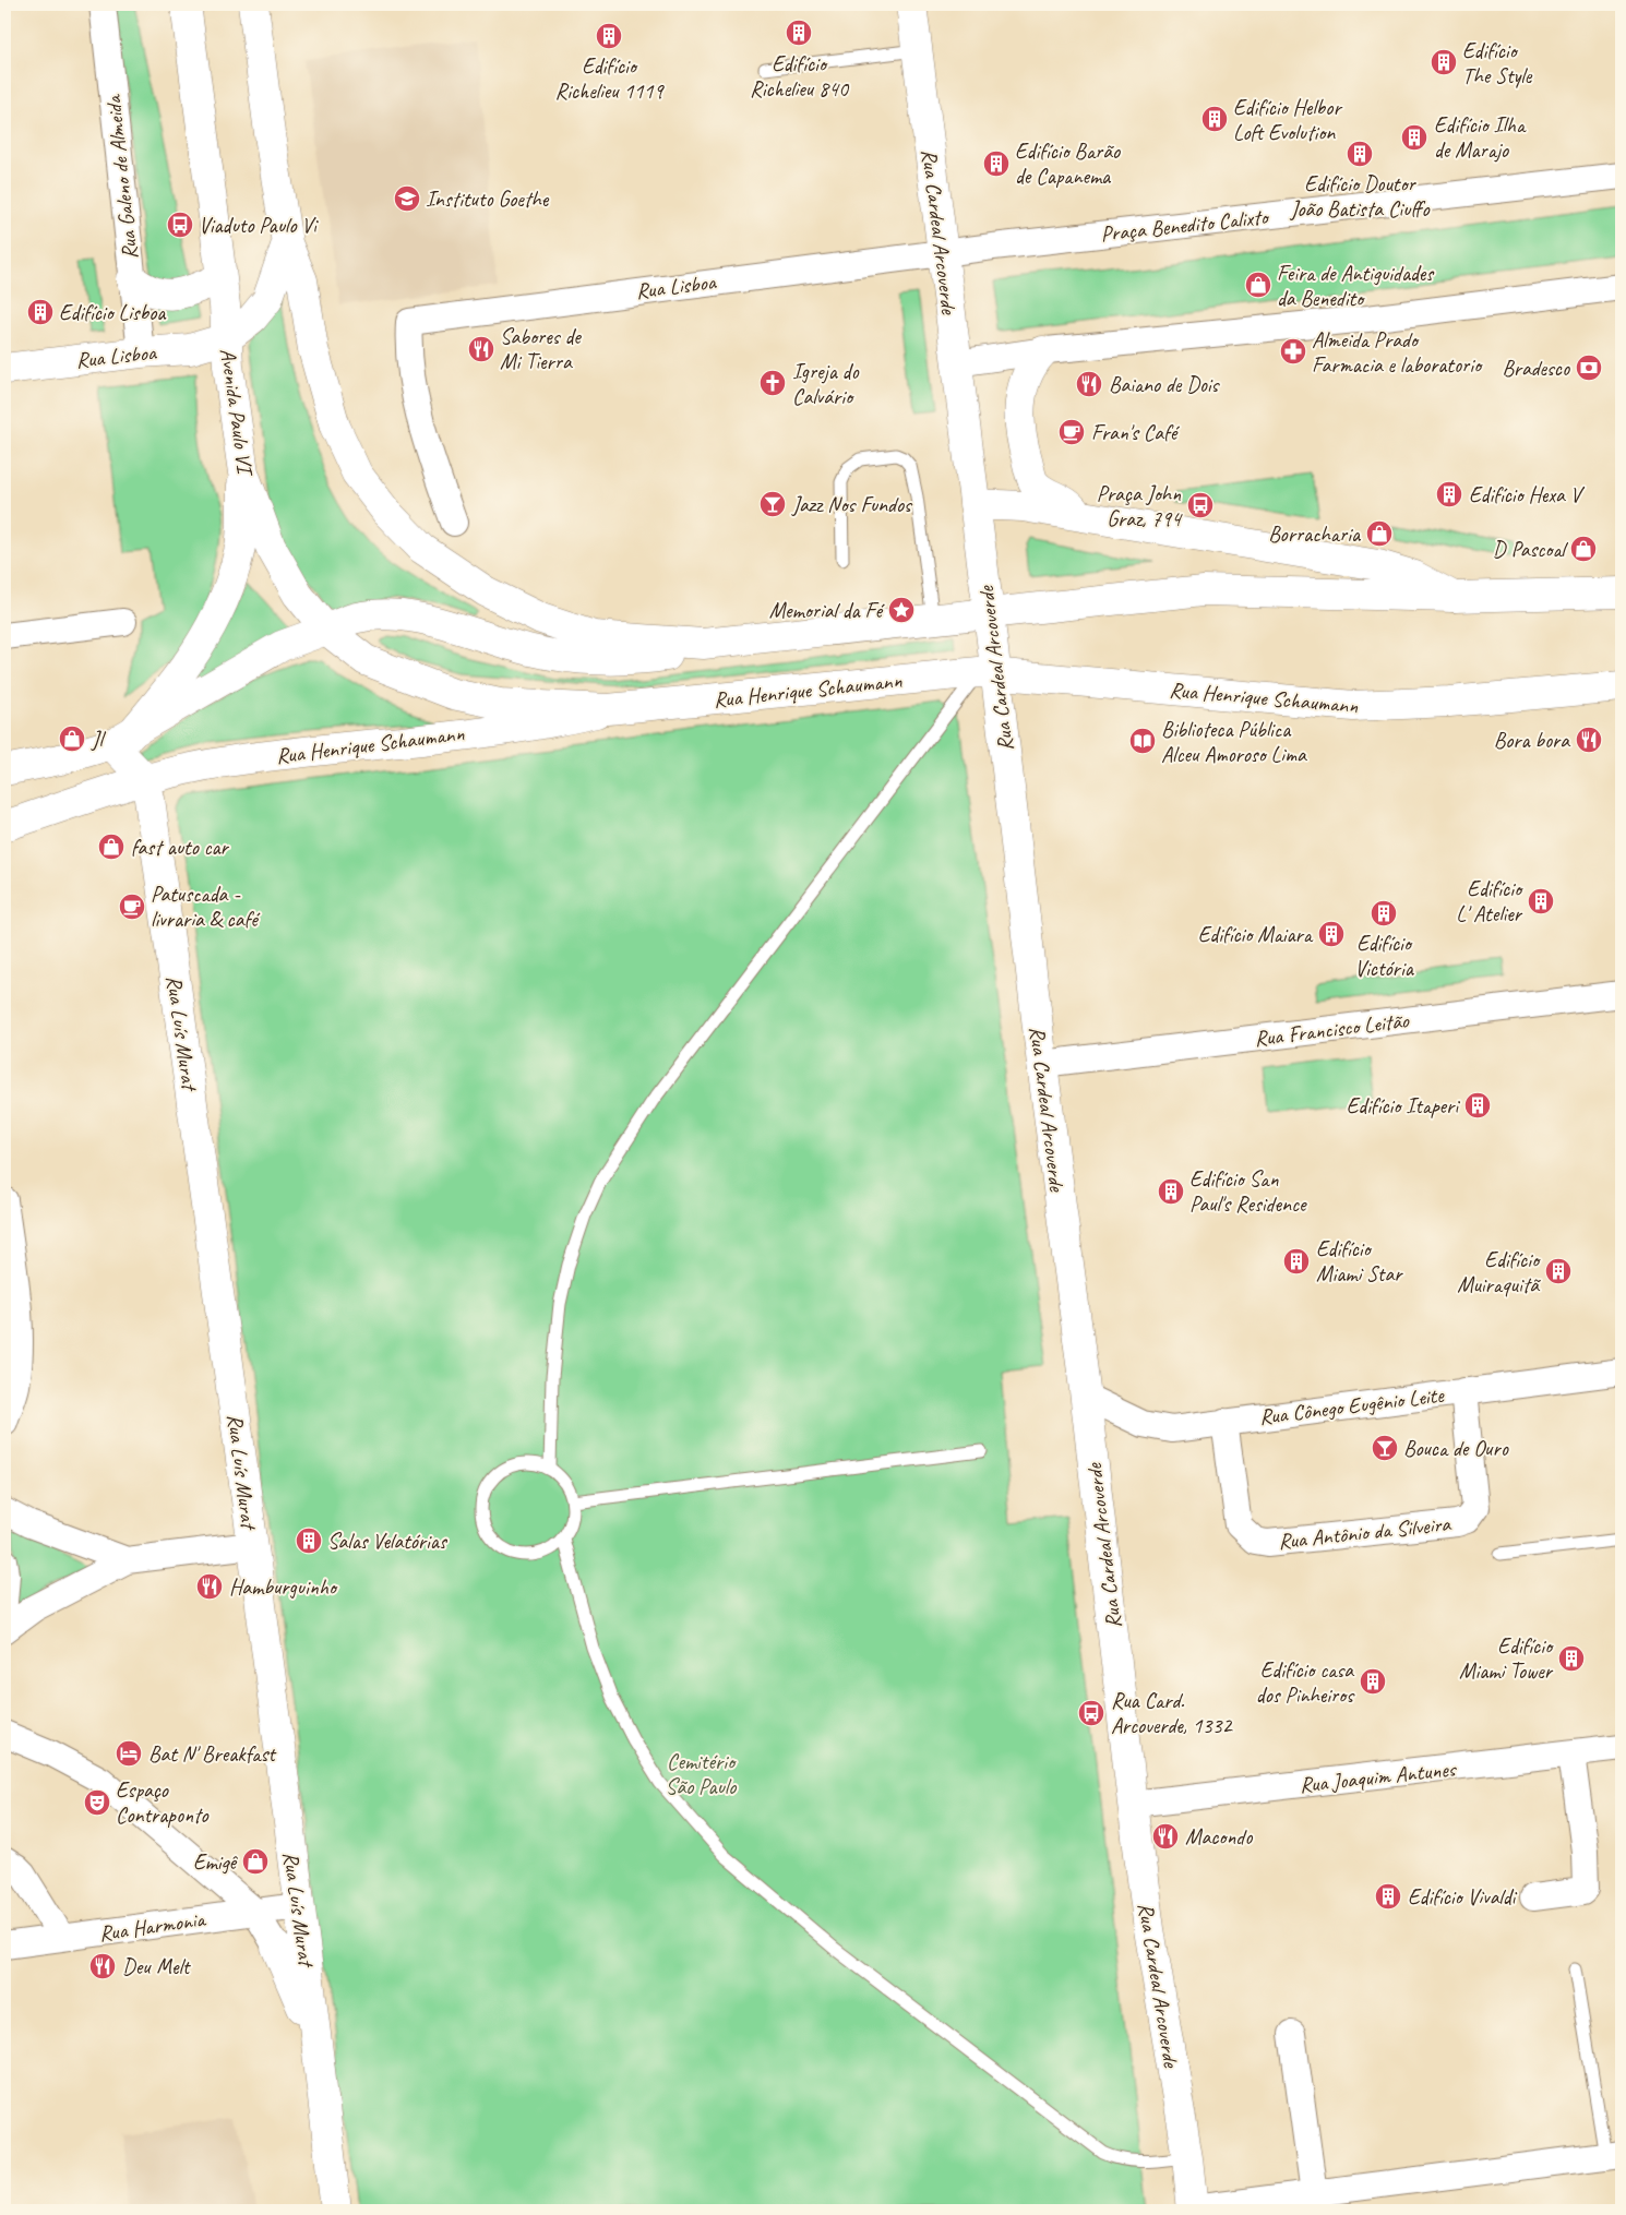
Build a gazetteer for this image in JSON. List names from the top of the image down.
{
  "streets": {
    "main road": [
      "Rua Cardeal Arcoverde",
      "Rua Lisboa",
      "Avenida Paulo VI",
      "Rua Henrique Schaumann",
      "Rua Luís Murat"
    ],
    "street": [
      "Rua Galeno de Almeida",
      "Praça Benedito Calixto",
      "Rua Francisco Leitão",
      "Rua Cônego Eugênio Leite",
      "Rua Antônio da Silveira",
      "Rua Joaquim Antunes",
      "Rua Harmonia"
    ]
  },
  "crossings": [
    ["Rua Galeno de Almeida", "Rua Lisboa"],
    ["Praça Benedito Calixto", "Rua Cardeal Arcoverde"],
    ["Praça Benedito Calixto", "Rua Lisboa"],
    ["Rua Cardeal Arcoverde", "Rua Lisboa"],
    ["Rua Cardeal Arcoverde", "Rua Henrique Schaumann"],
    ["Rua Cardeal Arcoverde", "Rua Francisco Leitão"],
    ["Rua Cardeal Arcoverde", "Rua Cônego Eugênio Leite"],
    ["Rua Cardeal Arcoverde", "Rua Joaquim Antunes"],
    ["Rua Lisboa", "Avenida Paulo VI"],
    ["Avenida Paulo VI", "Rua Henrique Schaumann"],
    ["Rua Henrique Schaumann", "Rua Luís Murat"],
    ["Rua Luís Murat", "Rua Harmonia"],
    ["Rua Cônego Eugênio Leite", "Rua Antônio da Silveira"]
  ],
  "parks": ["Cemitério São Paulo"],
  "places": {
    "building": [
      "Edifício Richelieu 840",
      "Edifício Richelieu 1119",
      "Edifício The Style",
      "Edifício Helbor Loft Evolution",
      "Edifício Ilha de Marajo",
      "Edifício Doutor João Batista Ciuffo",
      "Edifício Barão de Capanema",
      "Edifício Lisboa",
      "Edifício Hexa V",
      "Edifício L' Atelier",
      "Edifício Victória",
      "Edifício Maiara",
      "Edifício Itaperi",
      "Edifício San Paul's Residence",
      "Edifício Miami Star",
      "Edifício Muiraquitã",
      "Salas Velatórias",
      "Edifício Miami Tower",
      "Edifício casa dos Pinheiros",
      "Edifício Vivaldi"
    ],
    "school or university": ["Instituto Goethe"],
    "bus stop": ["Viaduto Paulo Vi", "Praça John Graz, 794", "Rua Card. Arcoverde, 1332"],
    "shop": [
      "Feira de Antiguidades da Benedito",
      "Borracharia",
      "D Pascoal",
      "Jl",
      "fast auto car",
      "Emigê"
    ],
    "restaurant": [
      "Sabores de Mi Tierra",
      "Baiano de Dois",
      "Bora bora",
      "Hamburguinho",
      "Macondo",
      "Deu Melt"
    ],
    "pharmacy": ["Almeida Prado Farmacia e laboratorio"],
    "bank": ["Bradesco"],
    "church": ["Igreja do Calvário"],
    "cafe": ["Fran's Café", "Patuscada - livraria & café"],
    "bar": ["Jazz Nos Fundos", "Bouca de Ouro"],
    "place": ["Memorial da Fé"],
    "library": ["Biblioteca Pública Alceu Amoroso Lima"],
    "hotel": ["Bat N' Breakfast"],
    "theatre": ["Espaço Contraponto"]
  }
}
